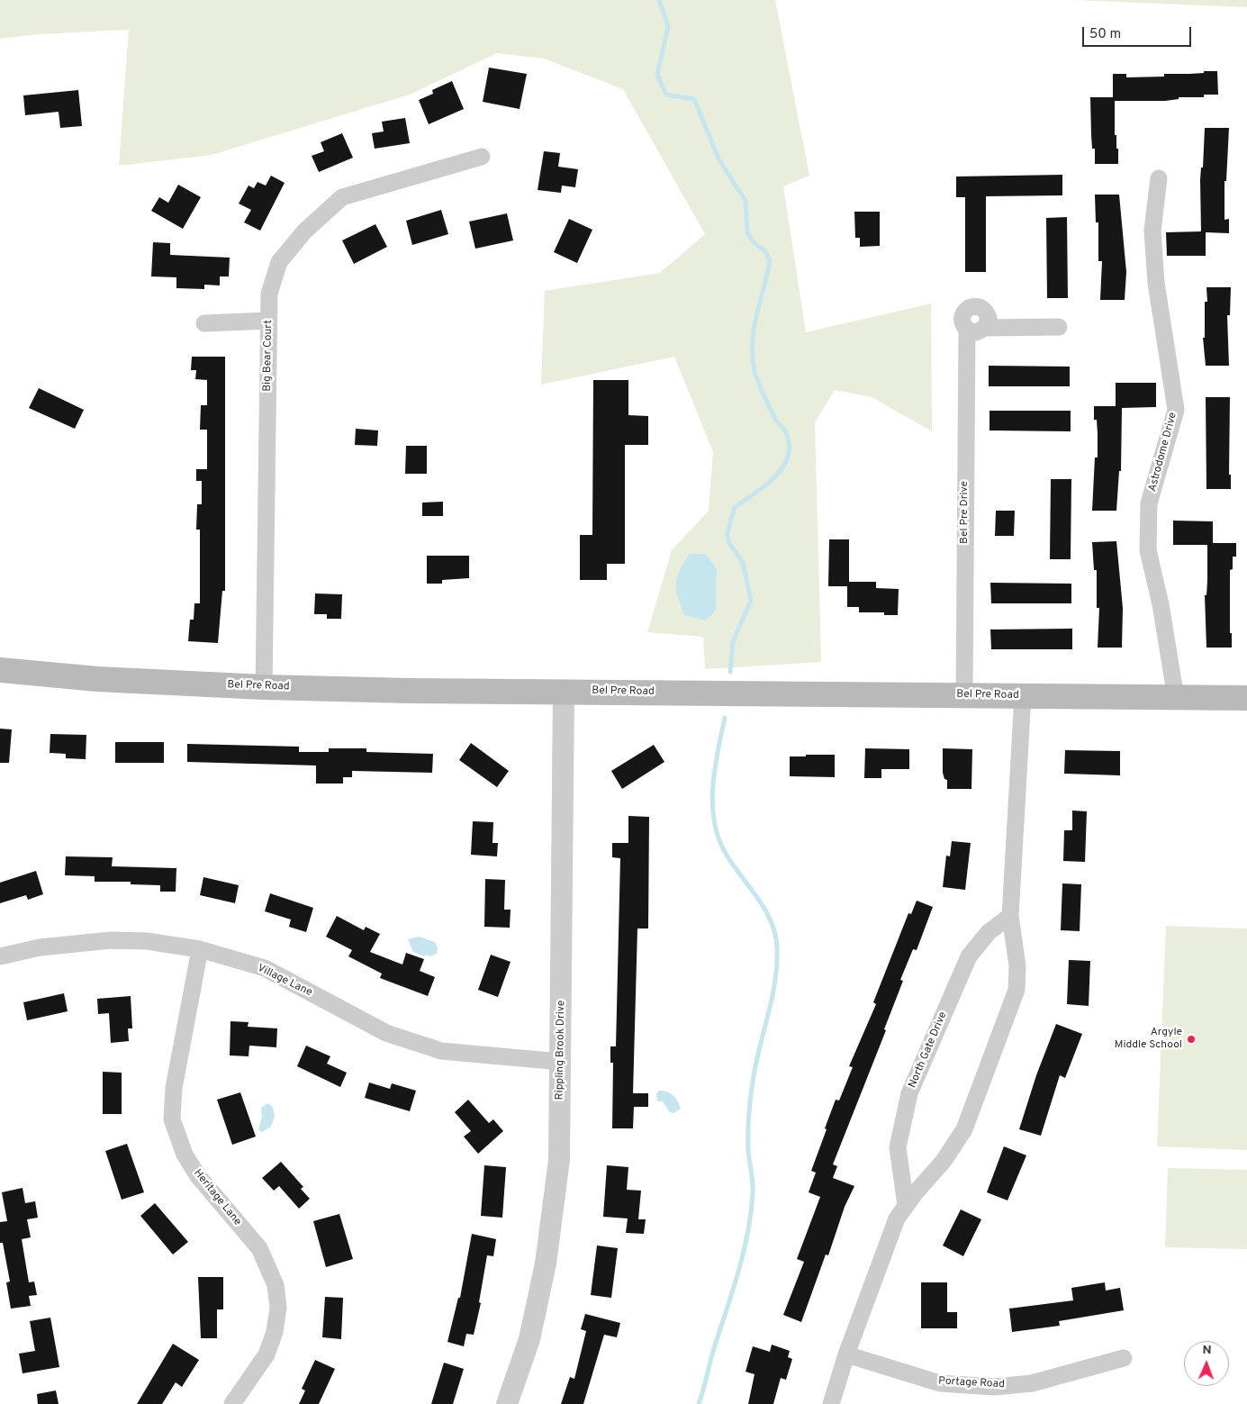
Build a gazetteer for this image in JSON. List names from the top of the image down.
{
  "streets": {
    "main road": ["Bel Pre Road"],
    "street": [
      "Big Bear Court",
      "Astrodome Drive",
      "Bel Pre Drive",
      "Village Lane",
      "Rippling Brook Drive",
      "North Gate Drive",
      "Heritage Lane",
      "Portage Road"
    ]
  },
  "crossings": [
    ["Big Bear Court", "Bel Pre Road"],
    ["Astrodome Drive", "Bel Pre Road"],
    ["Bel Pre Drive", "Bel Pre Road"],
    ["Bel Pre Road", "Rippling Brook Drive"],
    ["Village Lane", "Rippling Brook Drive"],
    ["Village Lane", "Heritage Lane"]
  ],
  "places": ["Argyle Middle School"],
  "scale_bar": "50 m",
  "north": "top"
}
